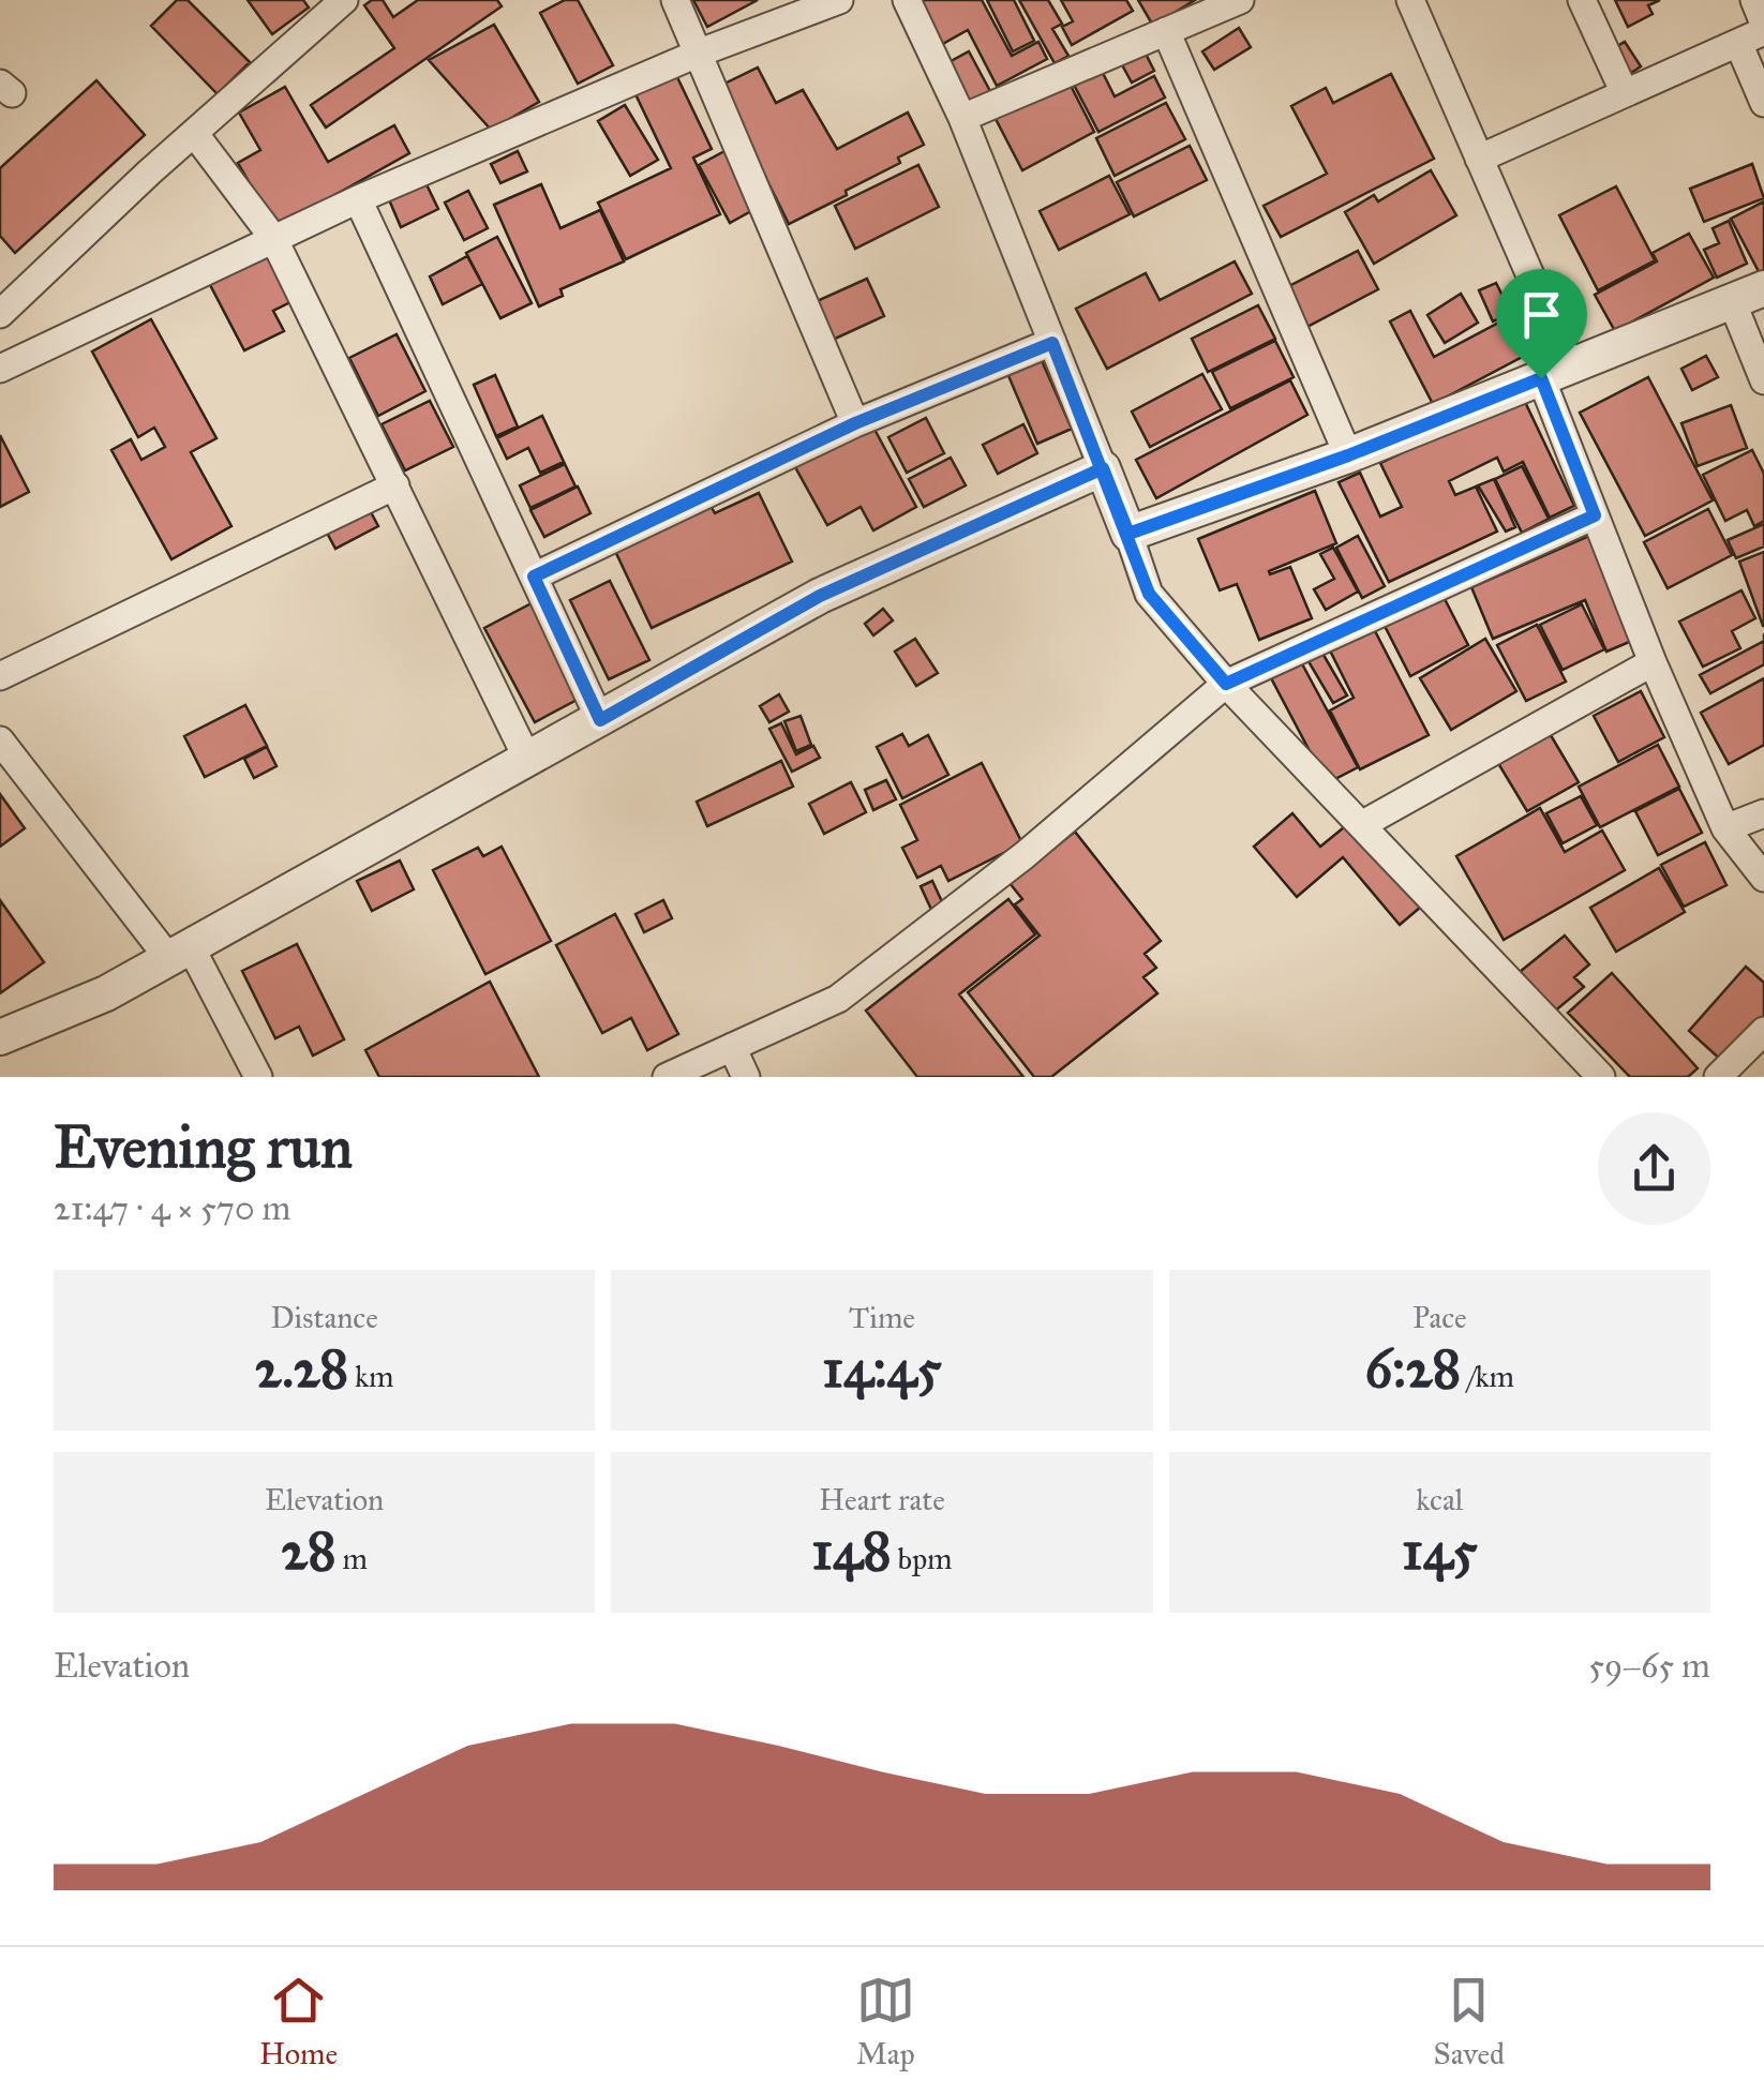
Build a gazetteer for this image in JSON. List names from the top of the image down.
{
  "page": {
    "heading": ["Evening run", "21:47 · 4 × 570 m"],
    "stats": [
      ["Distance", "2.28 km"],
      ["Time", "14:45"],
      ["Pace", "6:28 /km"],
      ["Elevation", "28 m"],
      ["Heart rate", "148 bpm"],
      ["kcal", "145"]
    ],
    "chart": ["Elevation", "59–65 m"],
    "tabs": ["Home", "Map", "Saved"]
  }
}
